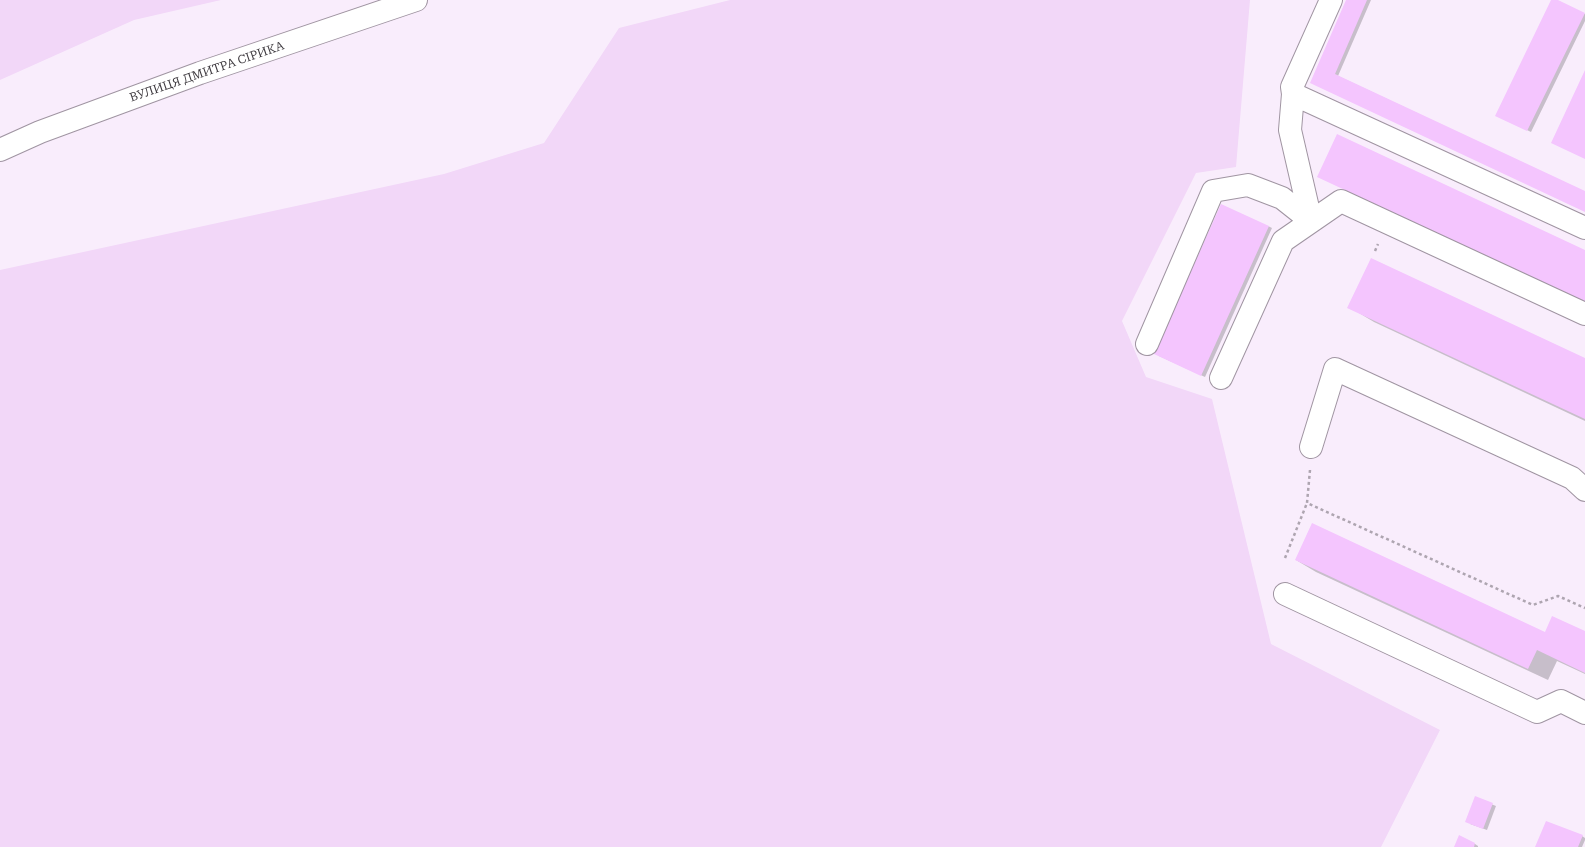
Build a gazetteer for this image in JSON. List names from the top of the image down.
{
  "streets": {
    "street": ["ВУЛИЦЯ ДМИТРА СІРИКА"]
  }
}
